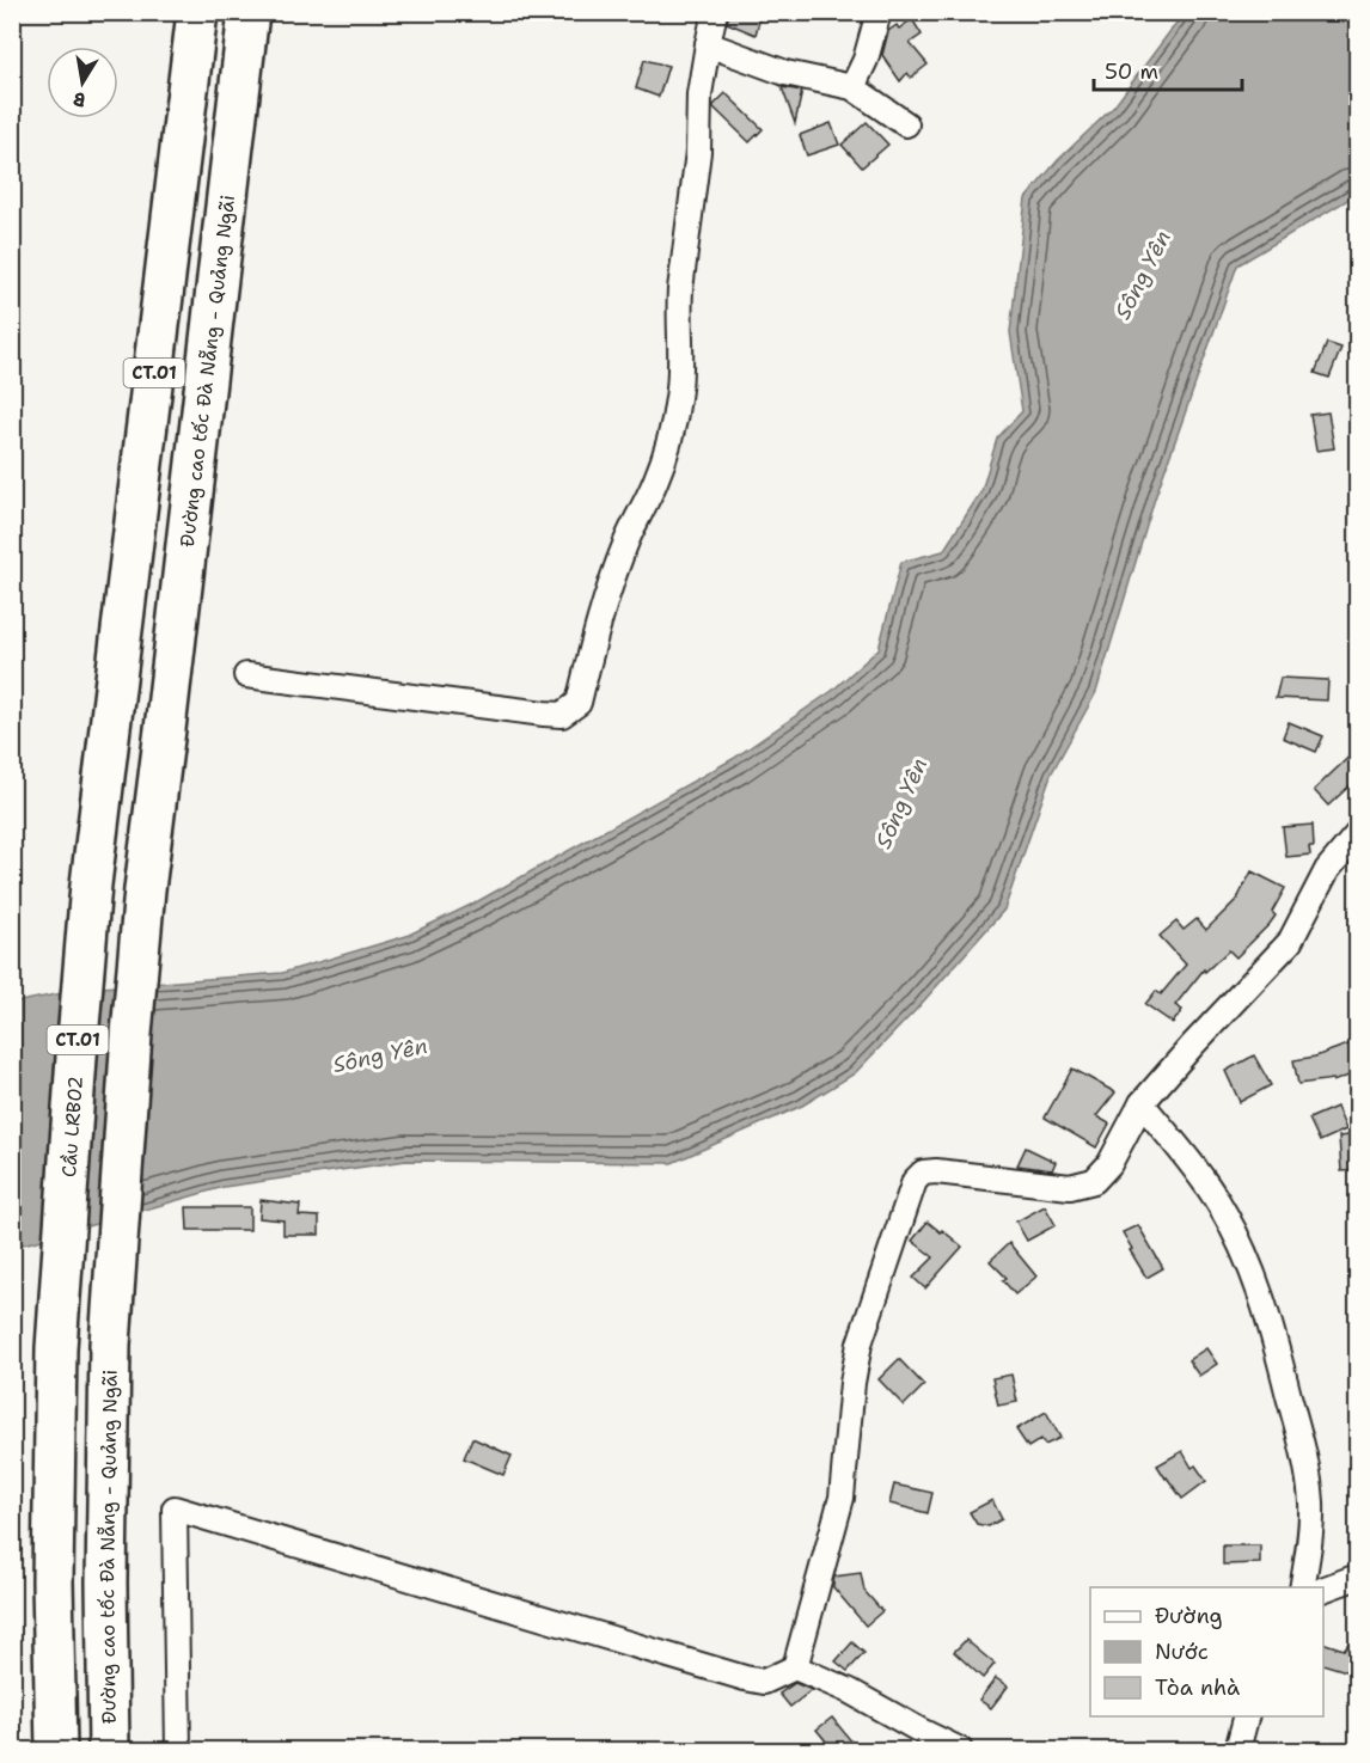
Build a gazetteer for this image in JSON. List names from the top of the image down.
{
  "streets": {
    "highway": ["Đường cao tốc Đà Nẵng - Quảng Ngãi", "CT.01", "Cầu LRB02"]
  },
  "water": ["Sông Yên"],
  "legend": ["Đường", "Nước", "Tòa nhà"],
  "scale_bar": "50 m",
  "north": "bottom"
}
